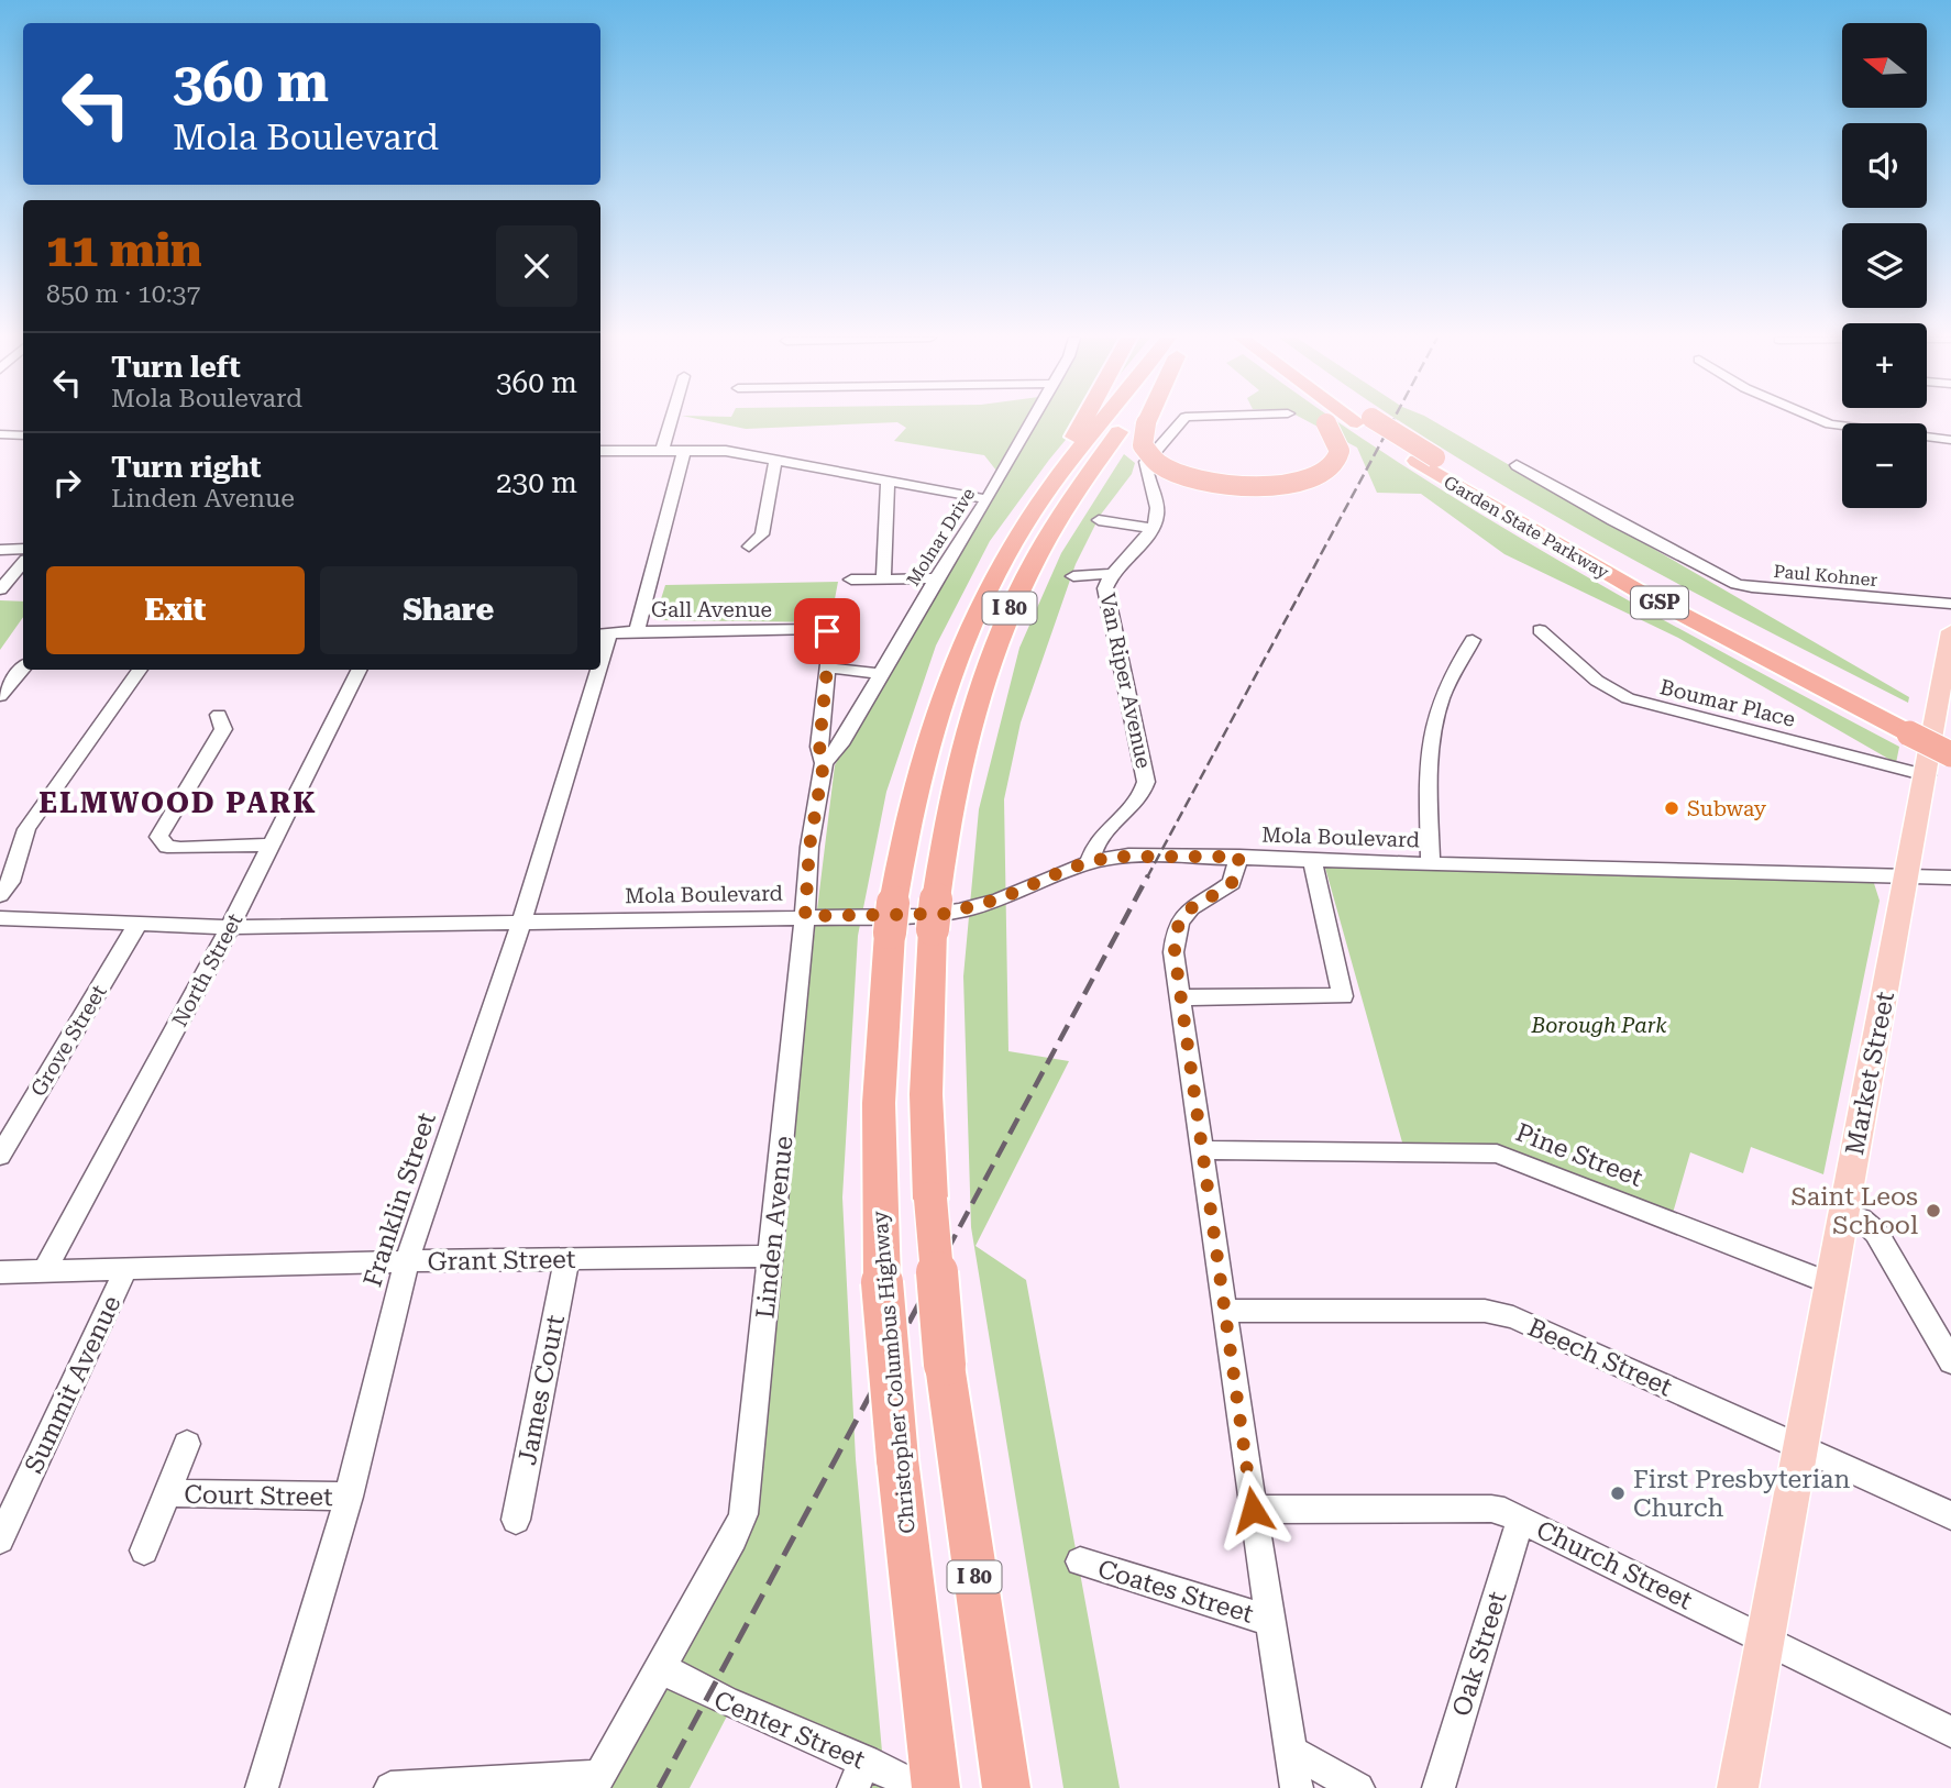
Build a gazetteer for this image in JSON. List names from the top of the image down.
{
  "streets": {
    "highway": [
      "Garden State Parkway",
      "GSP",
      "I 80",
      "Christopher Columbus Highway"
    ],
    "main road": ["Market Street"],
    "street": [
      "Molnar Drive",
      "Paul Kohner",
      "Gall Avenue",
      "Van Riper Avenue",
      "Boumar Place",
      "Mola Boulevard",
      "North Street",
      "Grove Street",
      "Pine Street",
      "Franklin Street",
      "Linden Avenue",
      "Grant Street",
      "Beech Street",
      "Summit Avenue",
      "James Court",
      "Court Street",
      "Church Street",
      "Coates Street",
      "Oak Street",
      "Center Street"
    ]
  },
  "crossings": [
    ["Molnar Drive", "Linden Avenue"],
    ["Gall Avenue", "Linden Avenue"],
    ["Van Riper Avenue", "Mola Boulevard"],
    ["Boumar Place", "Market Street"],
    ["Mola Boulevard", "North Street"],
    ["Mola Boulevard", "Grove Street"],
    ["Mola Boulevard", "Market Street"],
    ["Mola Boulevard", "Franklin Street"],
    ["Mola Boulevard", "Linden Avenue"],
    ["North Street", "Grant Street"],
    ["Market Street", "Pine Street"],
    ["Market Street", "Beech Street"],
    ["Market Street", "Church Street"],
    ["Franklin Street", "Grant Street"],
    ["Franklin Street", "Court Street"],
    ["Linden Avenue", "Grant Street"],
    ["Linden Avenue", "Center Street"],
    ["Grant Street", "Summit Avenue"],
    ["Grant Street", "James Court"],
    ["Christopher Columbus Highway", "Center Street"],
    ["Church Street", "Oak Street"]
  ],
  "districts": ["ELMWOOD PARK"],
  "parks": ["Borough Park"],
  "places": ["Subway", "Saint Leos School", "First Presbyterian Church"],
  "north": "left",
  "page": {
    "map_buttons": ["+", "−"],
    "turn": ["360 m", "Mola Boulevard"],
    "heading": ["11 min", "850 m · 10:37"],
    "list": [
      {
        "name": "Turn left",
        "note": "Mola Boulevard",
        "value": "360 m"
      },
      {
        "name": "Turn right",
        "note": "Linden Avenue",
        "value": "230 m"
      }
    ],
    "buttons": ["Exit", "Share"]
  }
}
